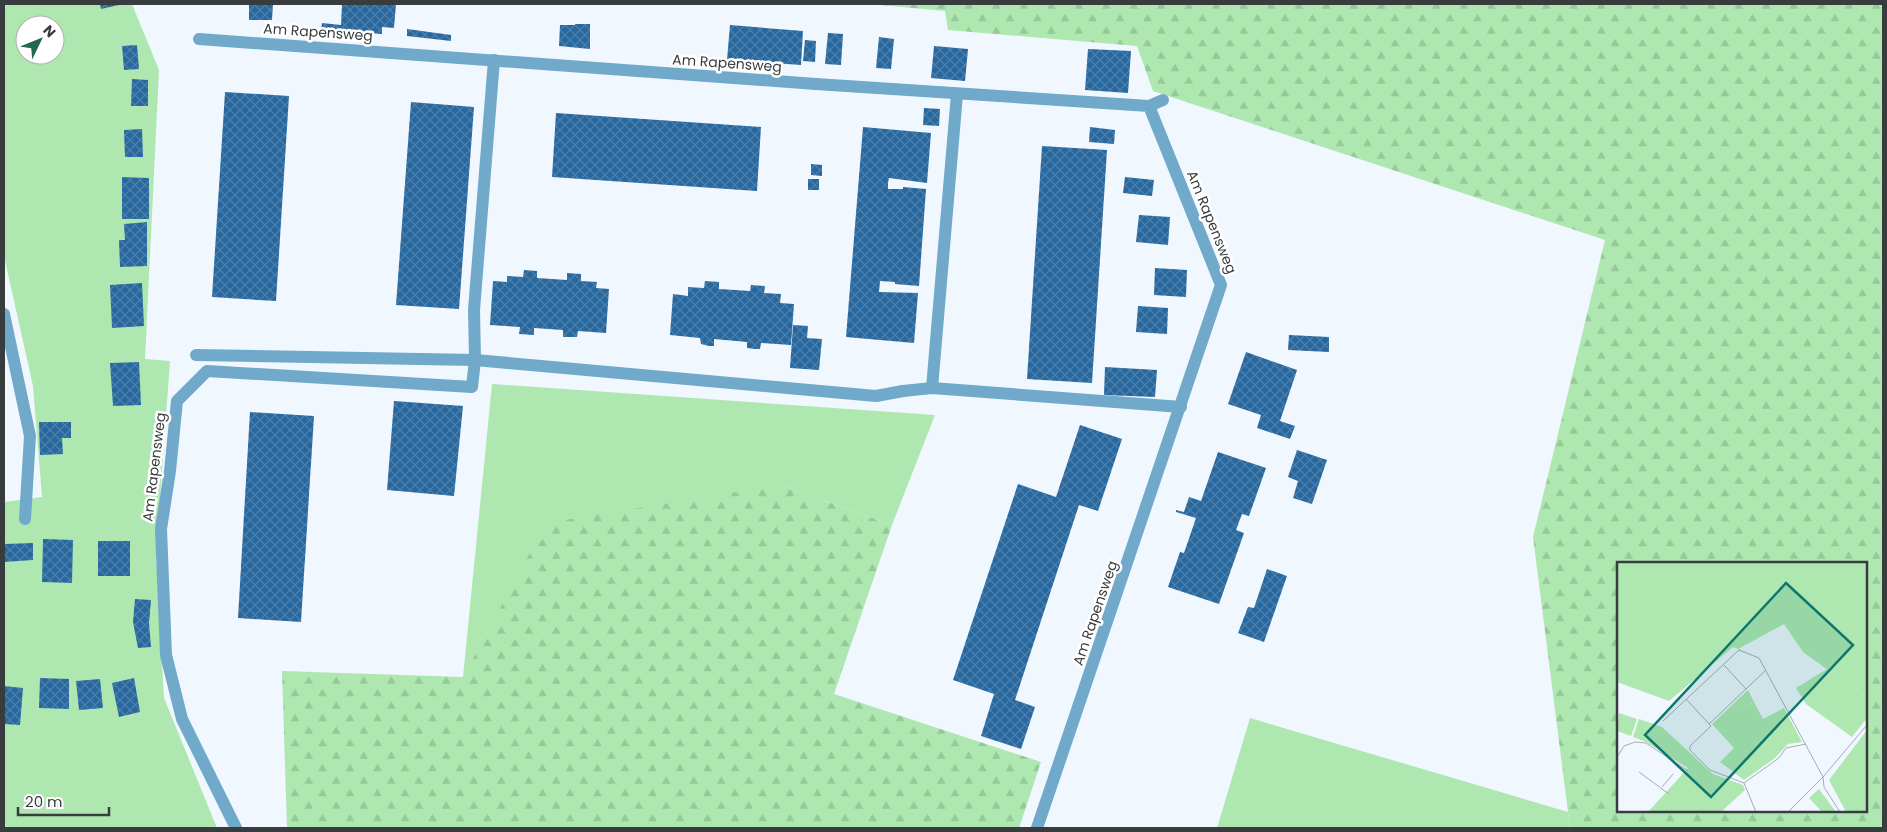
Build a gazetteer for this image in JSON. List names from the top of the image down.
{
  "streets": {
    "street": ["Am Rapensweg"]
  },
  "scale_bar": "20 m",
  "north": "top right"
}
